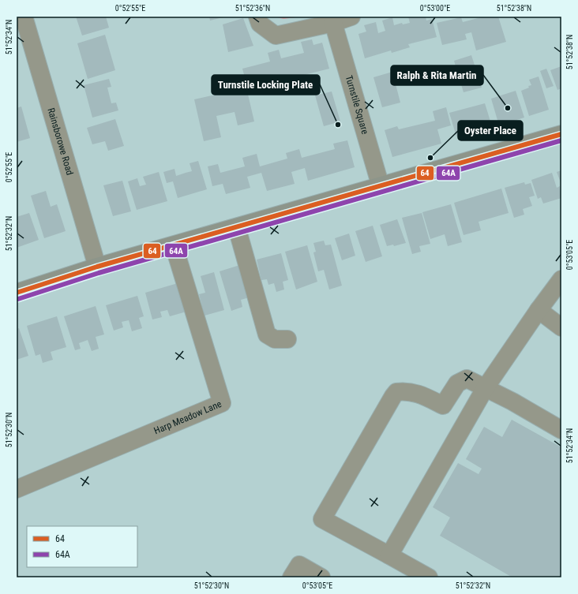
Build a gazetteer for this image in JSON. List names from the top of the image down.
{
  "streets": {
    "street": ["Turnstile Square", "Rainsborowe Road", "Harp Meadow Lane"]
  },
  "places": ["Ralph & Rita Martin", "Turnstile Locking Plate", "Oyster Place"],
  "lines": ["transit line 64", "transit line 64A"],
  "legend": ["64", "64A"],
  "coordinates": [
    "0°52'55\"E",
    "51°52'36\"N",
    "0°53'00\"E",
    "51°52'38\"N",
    "51°52'34\"N",
    "51°52'32\"N",
    "0°53'05\"E",
    "51°52'30\"N"
  ]
}
